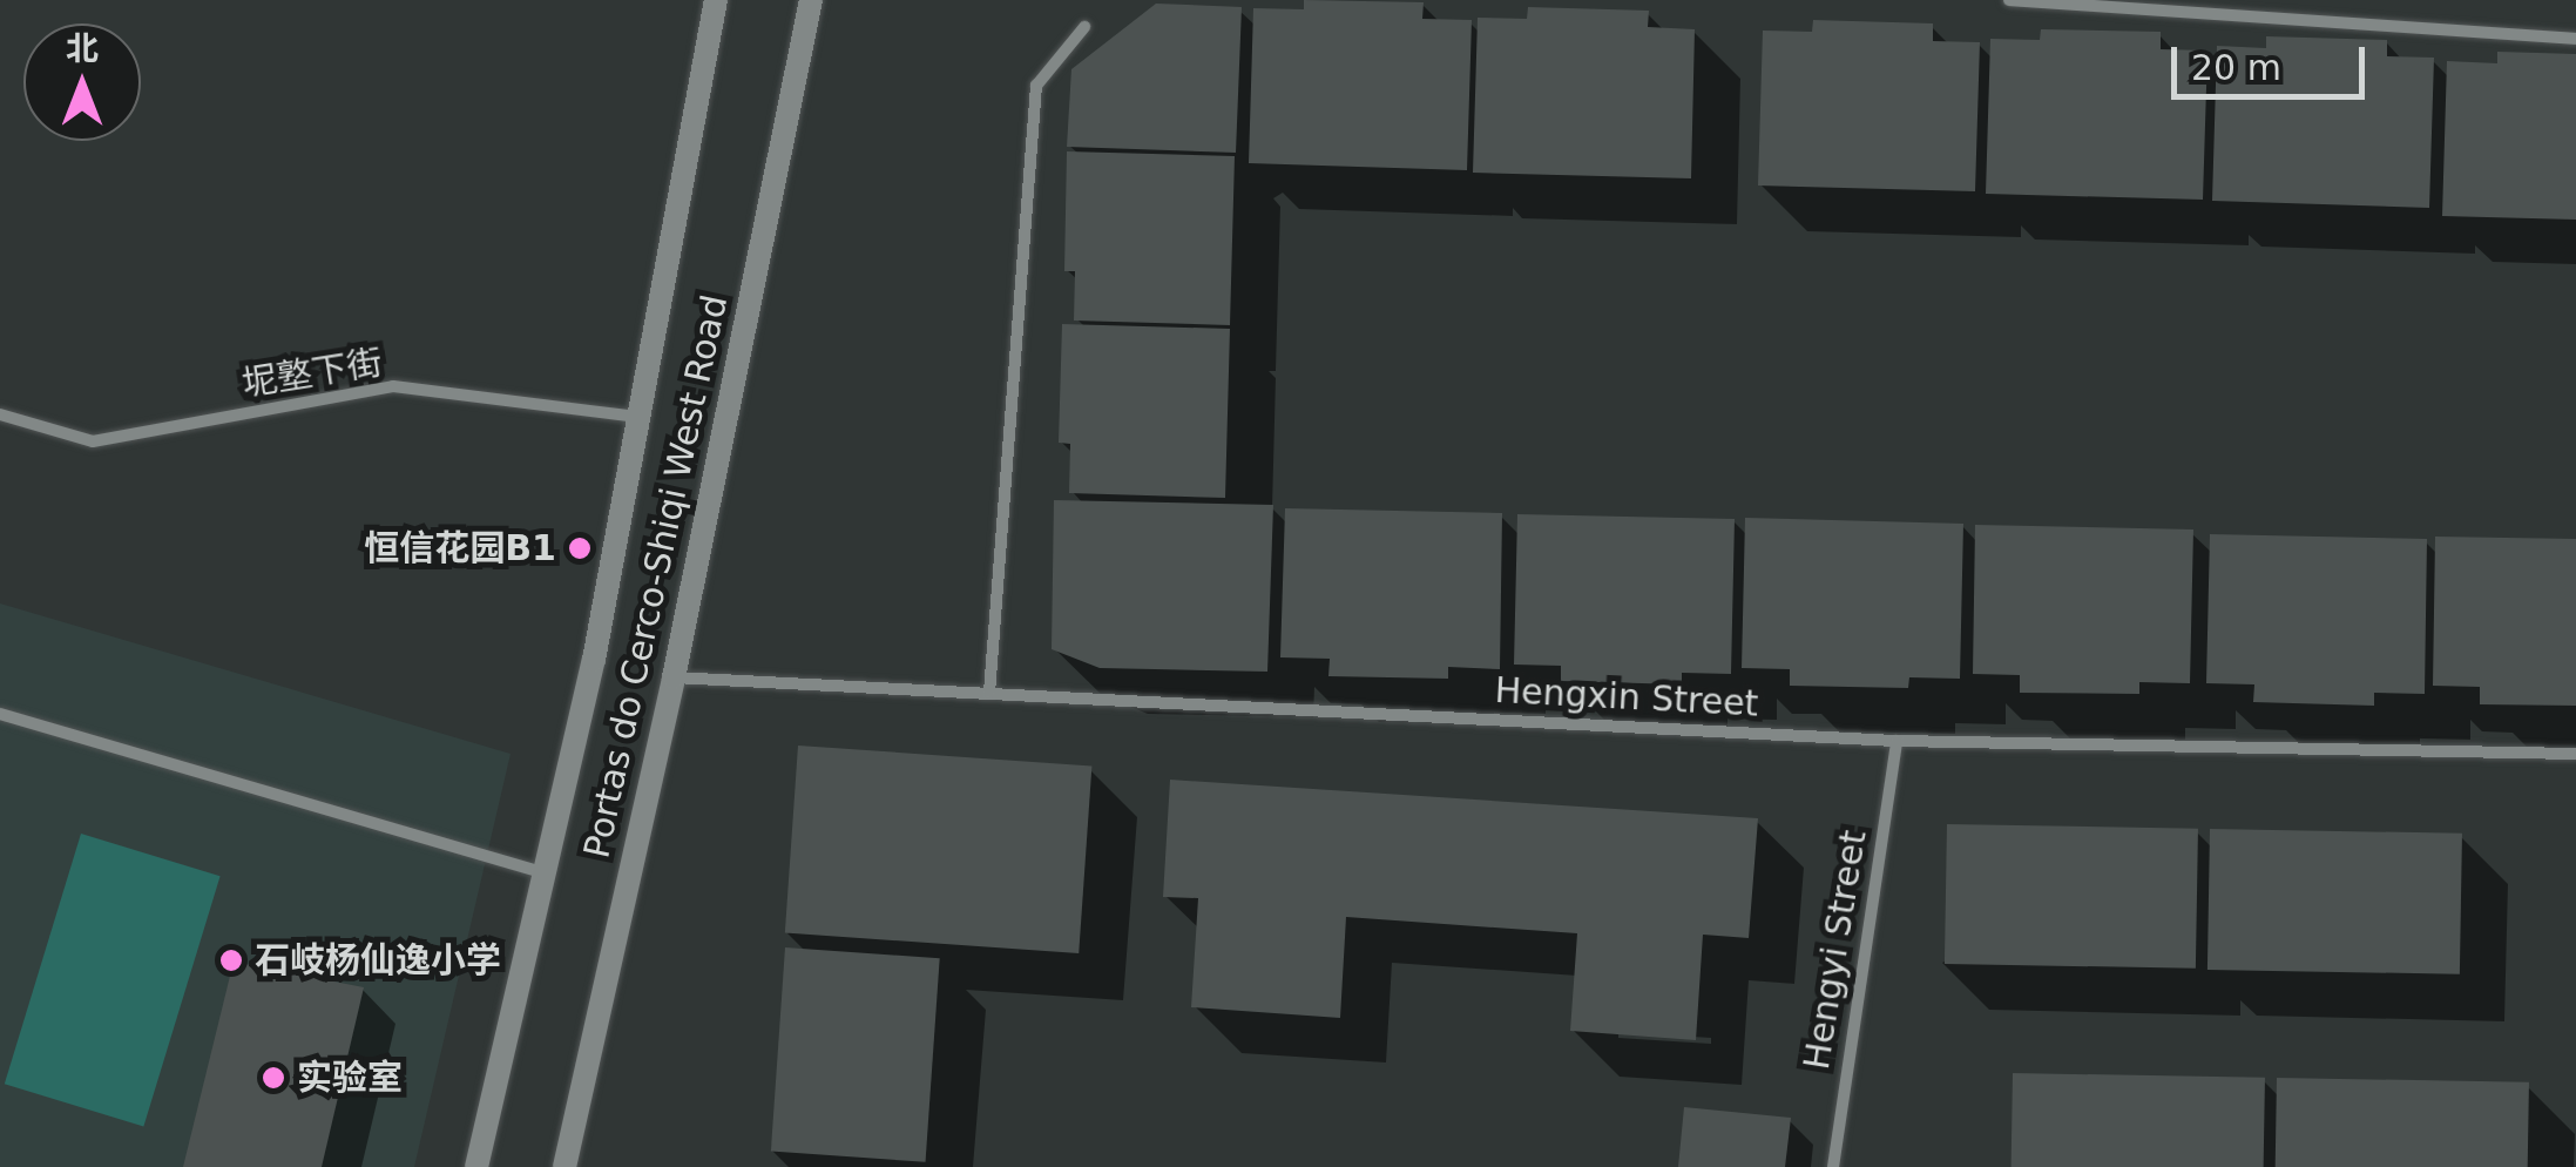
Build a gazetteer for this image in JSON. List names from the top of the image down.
{
  "streets": {
    "main road": ["Portas do Cerco-Shiqi West Road"],
    "street": ["坭墪下街", "Hengxin Street", "Hengyi Street"]
  },
  "crossings": [
    ["坭墪下街", "Portas do Cerco-Shiqi West Road"],
    ["Portas do Cerco-Shiqi West Road", "Hengxin Street"],
    ["Hengxin Street", "Hengyi Street"]
  ],
  "places": ["恒信花园B1", "石岐杨仙逸小学", "实验室"],
  "scale_bar": "20 m",
  "north": "top"
}
